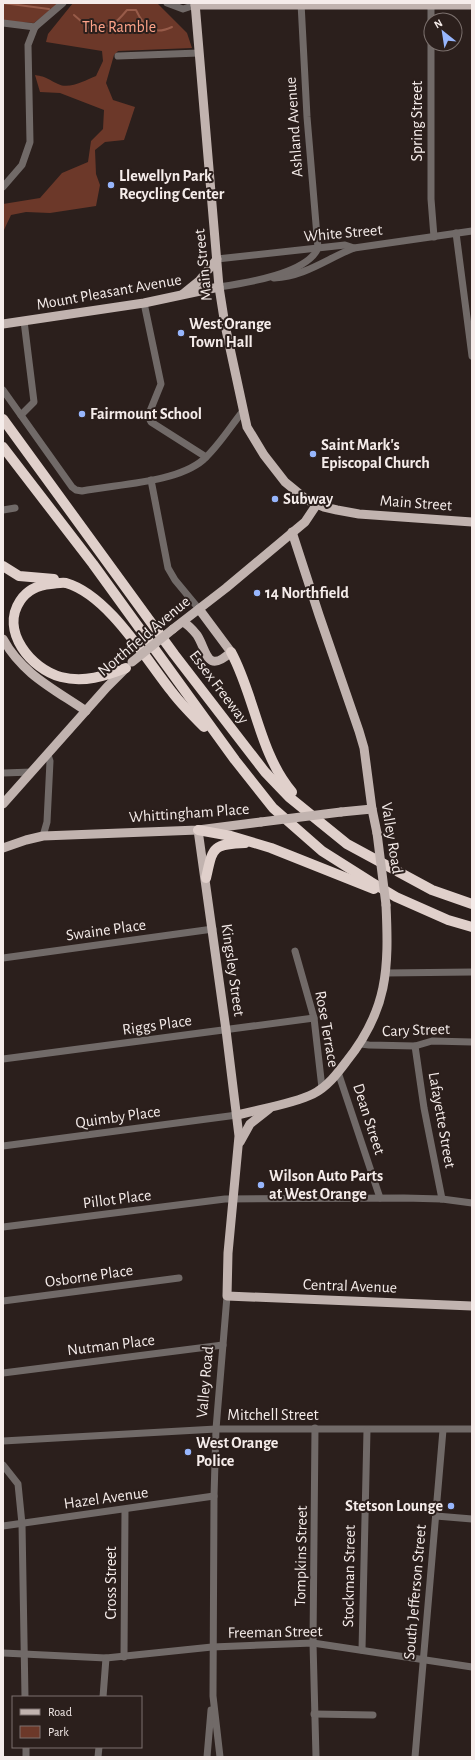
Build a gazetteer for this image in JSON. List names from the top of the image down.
{
  "streets": {
    "highway": ["Essex Freeway"],
    "main road": [
      "Main Street",
      "Mount Pleasant Avenue",
      "Northfield Avenue",
      "Whittingham Place",
      "Valley Road",
      "Kingsley Street",
      "Central Avenue"
    ],
    "street": [
      "Spring Street",
      "Ashland Avenue",
      "White Street",
      "Swaine Place",
      "Riggs Place",
      "Rose Terrace",
      "Cary Street",
      "Quimby Place",
      "Dean Street",
      "Lafayette Street",
      "Pillot Place",
      "Osborne Place",
      "Nutman Place",
      "Mitchell Street",
      "Hazel Avenue",
      "Tompkins Street",
      "Stockman Street",
      "Cross Street",
      "South Jefferson Street",
      "Freeman Street"
    ]
  },
  "crossings": [
    ["Spring Street", "White Street"],
    ["Ashland Avenue", "White Street"],
    ["White Street", "Main Street"],
    ["Main Street", "Mount Pleasant Avenue"],
    ["Main Street", "Northfield Avenue"],
    ["Northfield Avenue", "Valley Road"],
    ["Whittingham Place", "Valley Road"],
    ["Whittingham Place", "Kingsley Street"],
    ["Valley Road", "Kingsley Street"],
    ["Valley Road", "Rose Terrace"],
    ["Valley Road", "Cary Street"],
    ["Valley Road", "Quimby Place"],
    ["Valley Road", "Dean Street"],
    ["Valley Road", "Pillot Place"],
    ["Valley Road", "Central Avenue"],
    ["Valley Road", "Nutman Place"],
    ["Valley Road", "Mitchell Street"],
    ["Valley Road", "Hazel Avenue"],
    ["Valley Road", "Freeman Street"],
    ["Swaine Place", "Kingsley Street"],
    ["Kingsley Street", "Riggs Place"],
    ["Kingsley Street", "Quimby Place"],
    ["Riggs Place", "Rose Terrace"],
    ["Cary Street", "Lafayette Street"],
    ["Dean Street", "Pillot Place"],
    ["Lafayette Street", "Pillot Place"],
    ["Mitchell Street", "Tompkins Street"],
    ["Mitchell Street", "Stockman Street"],
    ["Mitchell Street", "South Jefferson Street"],
    ["Hazel Avenue", "Cross Street"],
    ["Tompkins Street", "Freeman Street"],
    ["Stockman Street", "Freeman Street"],
    ["Cross Street", "Freeman Street"],
    ["South Jefferson Street", "Freeman Street"]
  ],
  "parks": ["The Ramble"],
  "places": [
    "Llewellyn Park Recycling Center",
    "West Orange Town Hall",
    "Fairmount School",
    "Saint Mark's Episcopal Church",
    "Subway",
    "14 Northfield",
    "Wilson Auto Parts at West Orange",
    "West Orange Police",
    "Stetson Lounge"
  ],
  "legend": ["Road", "Park"],
  "north": "top left"
}
